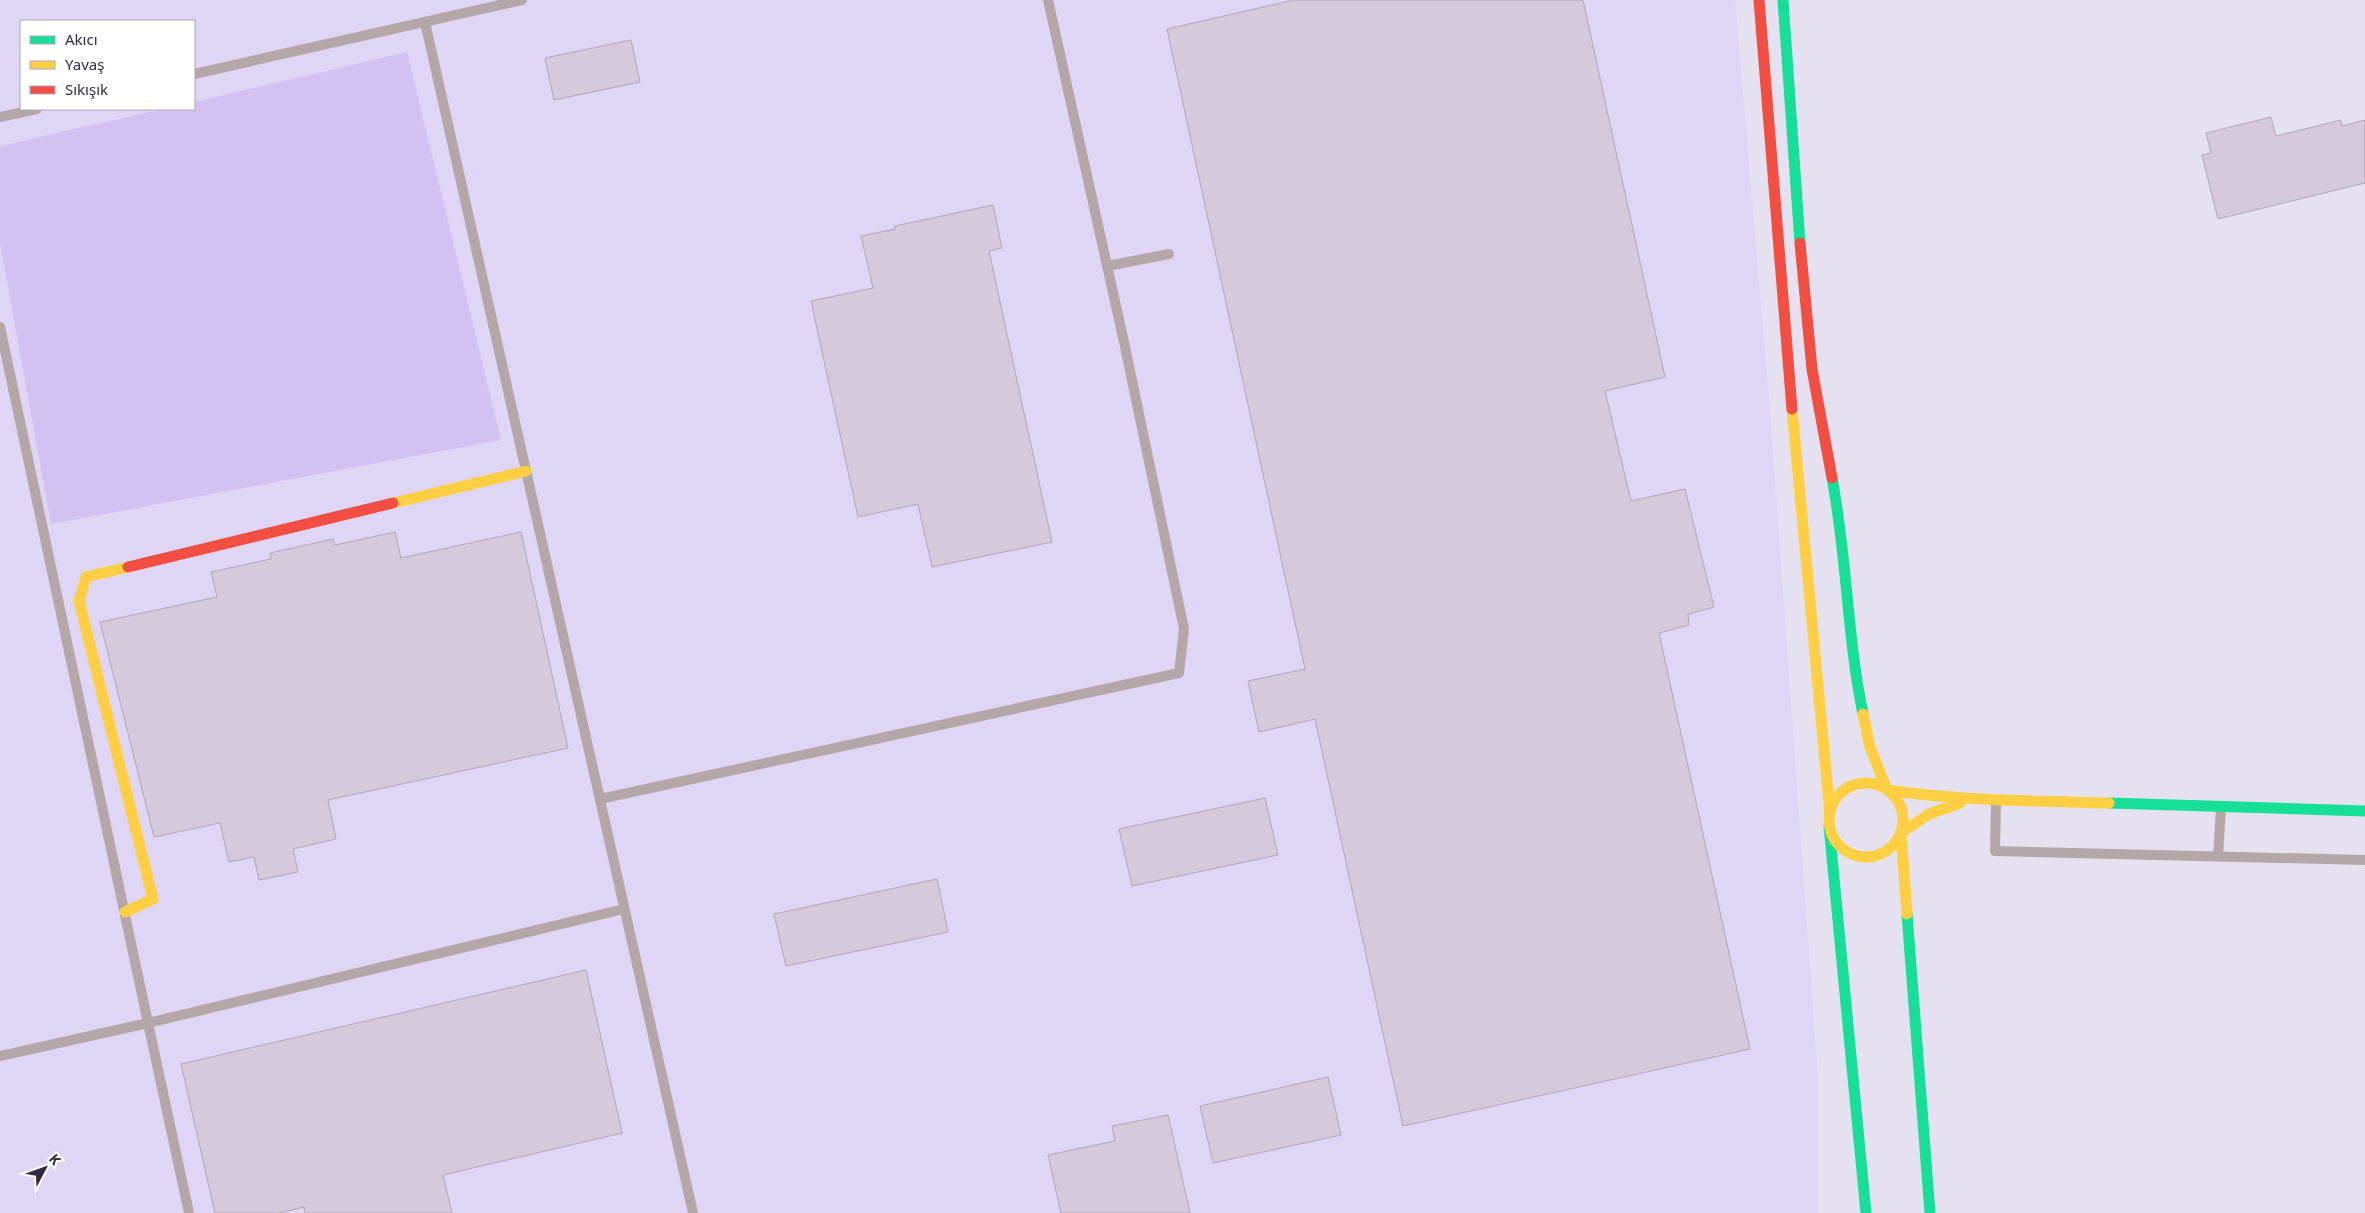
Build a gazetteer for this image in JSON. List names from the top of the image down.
{
  "legend": ["Akıcı", "Yavaş", "Sıkışık"],
  "north": "top right"
}
